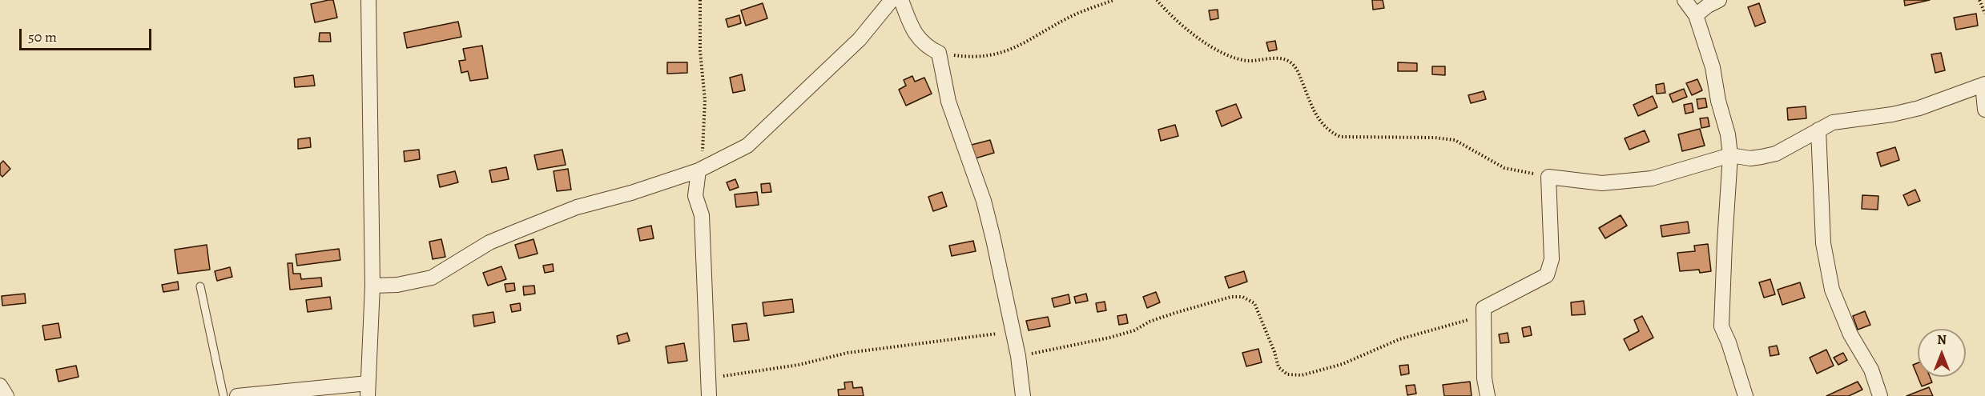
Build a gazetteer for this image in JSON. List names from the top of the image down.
{
  "scale_bar": "50 m",
  "north": "top"
}
